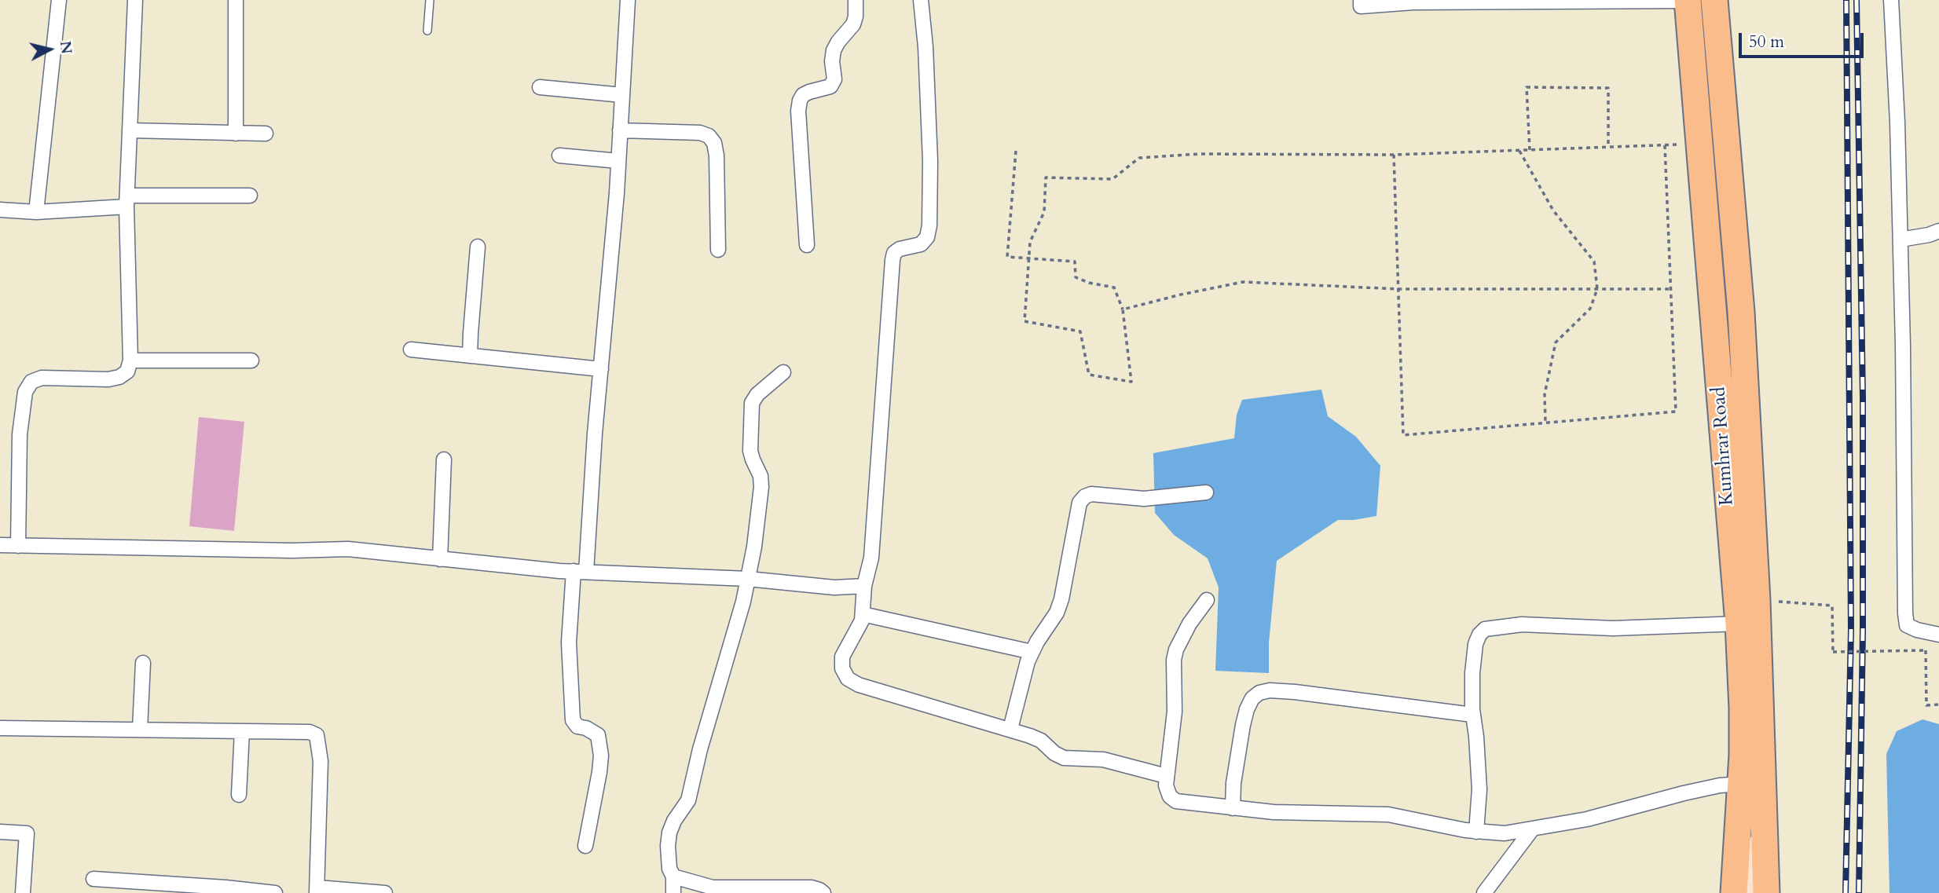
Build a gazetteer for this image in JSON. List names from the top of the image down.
{
  "streets": {
    "highway": ["Kumhrar Road"]
  },
  "scale_bar": "50 m",
  "north": "right"
}
